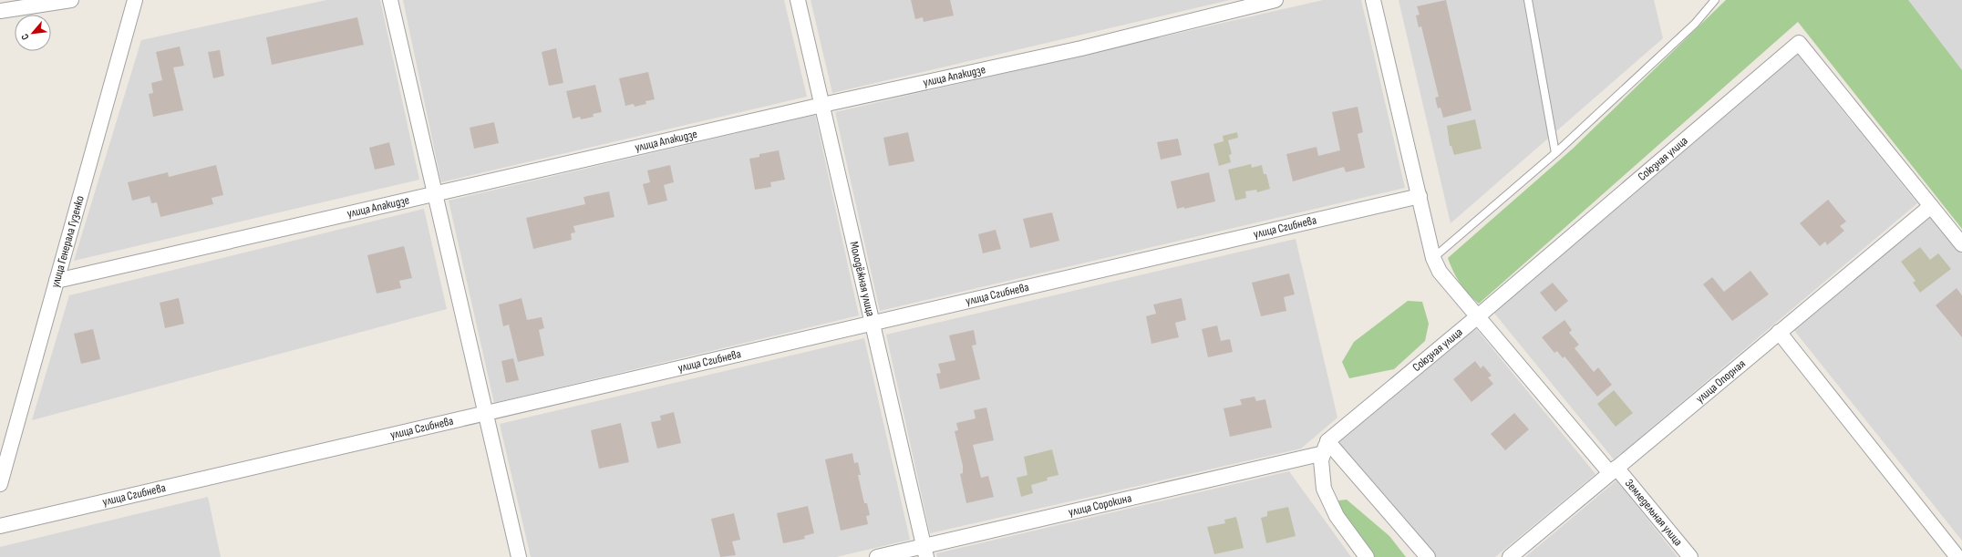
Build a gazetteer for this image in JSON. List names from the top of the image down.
{
  "streets": {
    "street": [
      "улица Апакидзе",
      "Союзная улица",
      "улица Сгибнева",
      "улица Генерала Гузенко",
      "Молодёжная улица",
      "улица Опорная",
      "улица Сорокина",
      "Земледельная улица"
    ]
  },
  "crossings": [
    ["улица Апакидзе", "улица Генерала Гузенко"],
    ["улица Апакидзе", "Молодёжная улица"],
    ["Союзная улица", "улица Опорная"],
    ["Союзная улица", "улица Сорокина"],
    ["Союзная улица", "Земледельная улица"],
    ["улица Сгибнева", "Молодёжная улица"],
    ["улица Сгибнева", "Земледельная улица"],
    ["Молодёжная улица", "улица Сорокина"],
    ["улица Опорная", "Земледельная улица"]
  ],
  "north": "bottom left"
}
